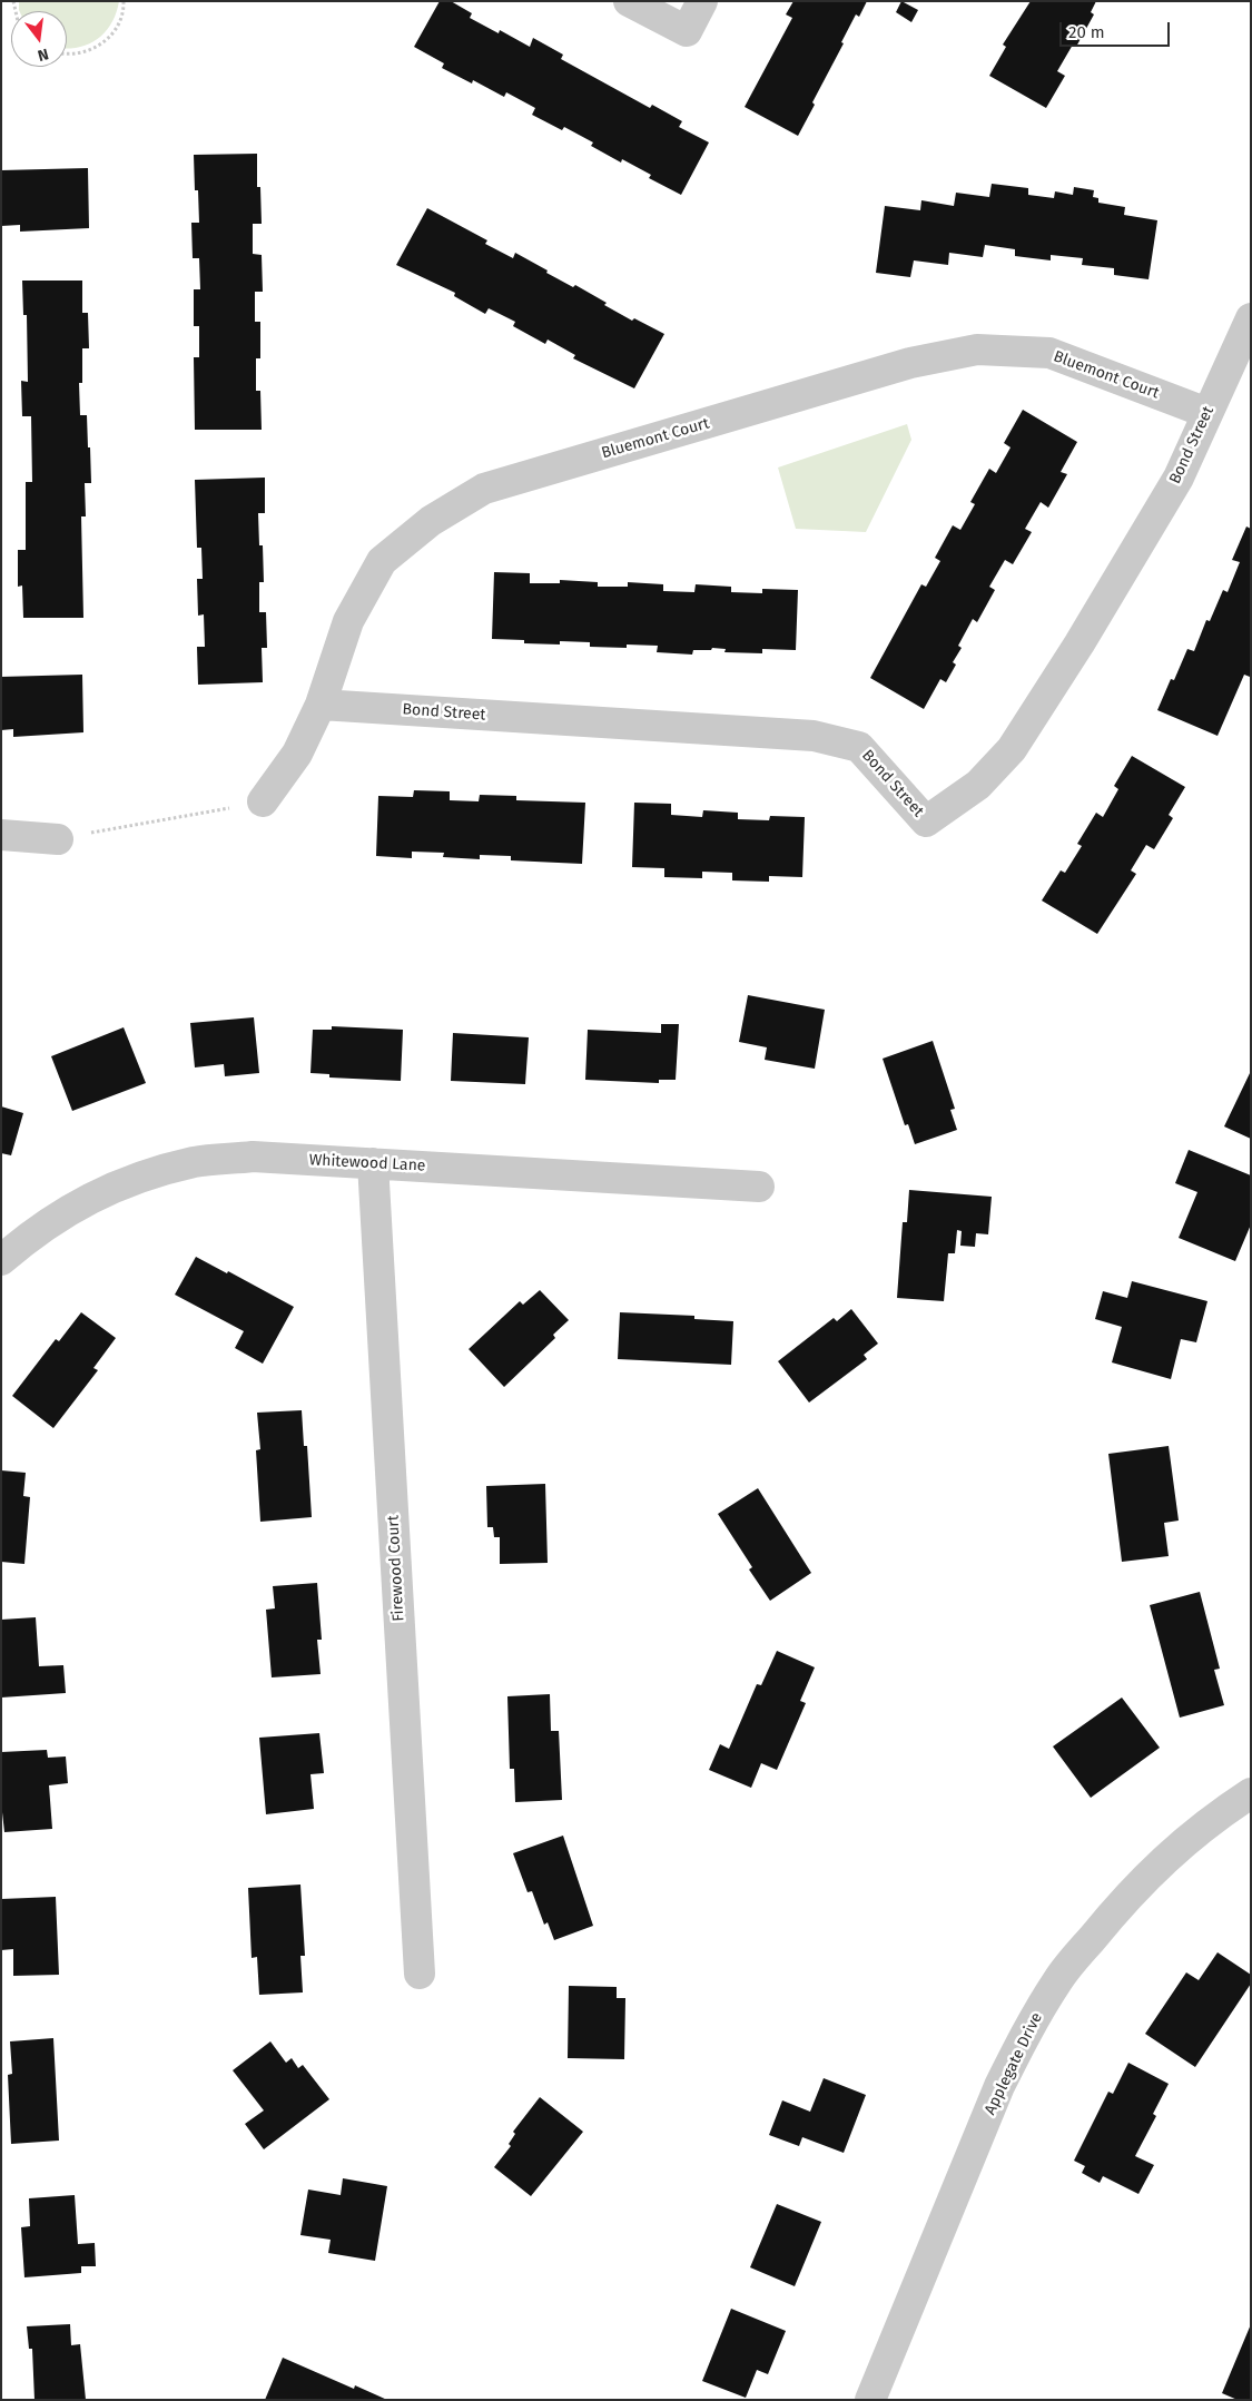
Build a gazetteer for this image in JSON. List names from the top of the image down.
{
  "streets": {
    "street": [
      "Bluemont Court",
      "Bond Street",
      "Whitewood Lane",
      "Firewood Court",
      "Applegate Drive"
    ]
  },
  "crossings": [
    ["Bluemont Court", "Bond Street"],
    ["Whitewood Lane", "Firewood Court"]
  ],
  "scale_bar": "20 m",
  "north": "bottom"
}
